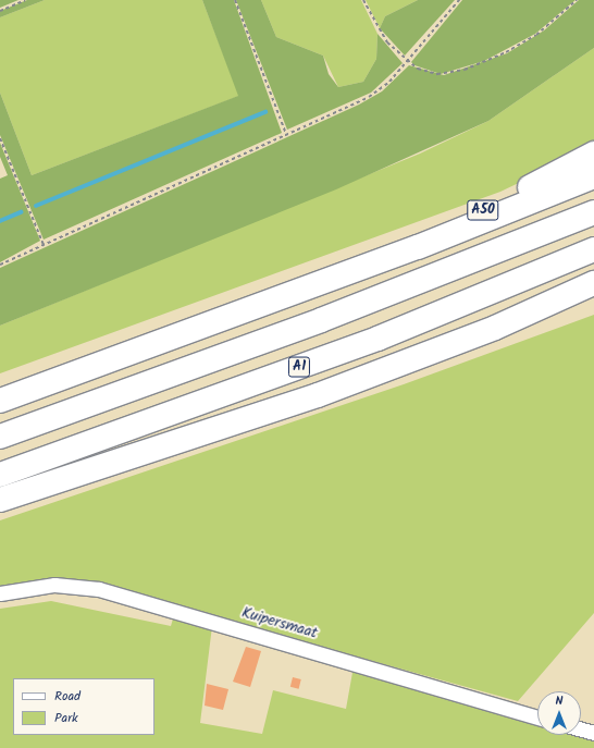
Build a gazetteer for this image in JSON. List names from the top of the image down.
{
  "streets": {
    "highway": ["A50", "A1"],
    "street": ["Kuipersmaat"]
  },
  "legend": ["Road", "Park"],
  "north": "top"
}
